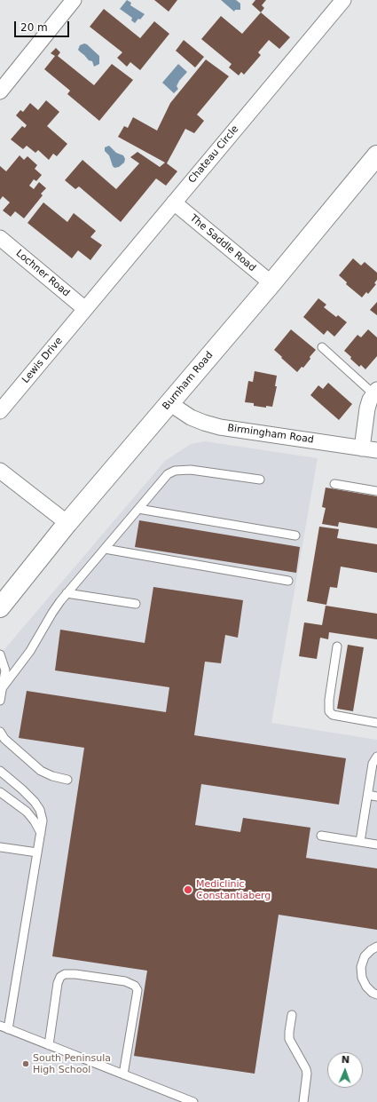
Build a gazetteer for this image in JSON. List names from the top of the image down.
{
  "streets": {
    "street": [
      "Chateau Circle",
      "The Saddle Road",
      "Lochner Road",
      "Lewis Drive",
      "Burnham Road",
      "Birmingham Road"
    ]
  },
  "crossings": [
    ["Chateau Circle", "The Saddle Road"],
    ["Chateau Circle", "Lochner Road"],
    ["Chateau Circle", "Lewis Drive"],
    ["The Saddle Road", "Burnham Road"],
    ["Lochner Road", "Lewis Drive"],
    ["Burnham Road", "Birmingham Road"]
  ],
  "places": ["Mediclinic Constantiaberg", "South Peninsula High School"],
  "scale_bar": "20 m",
  "north": "top"
}
